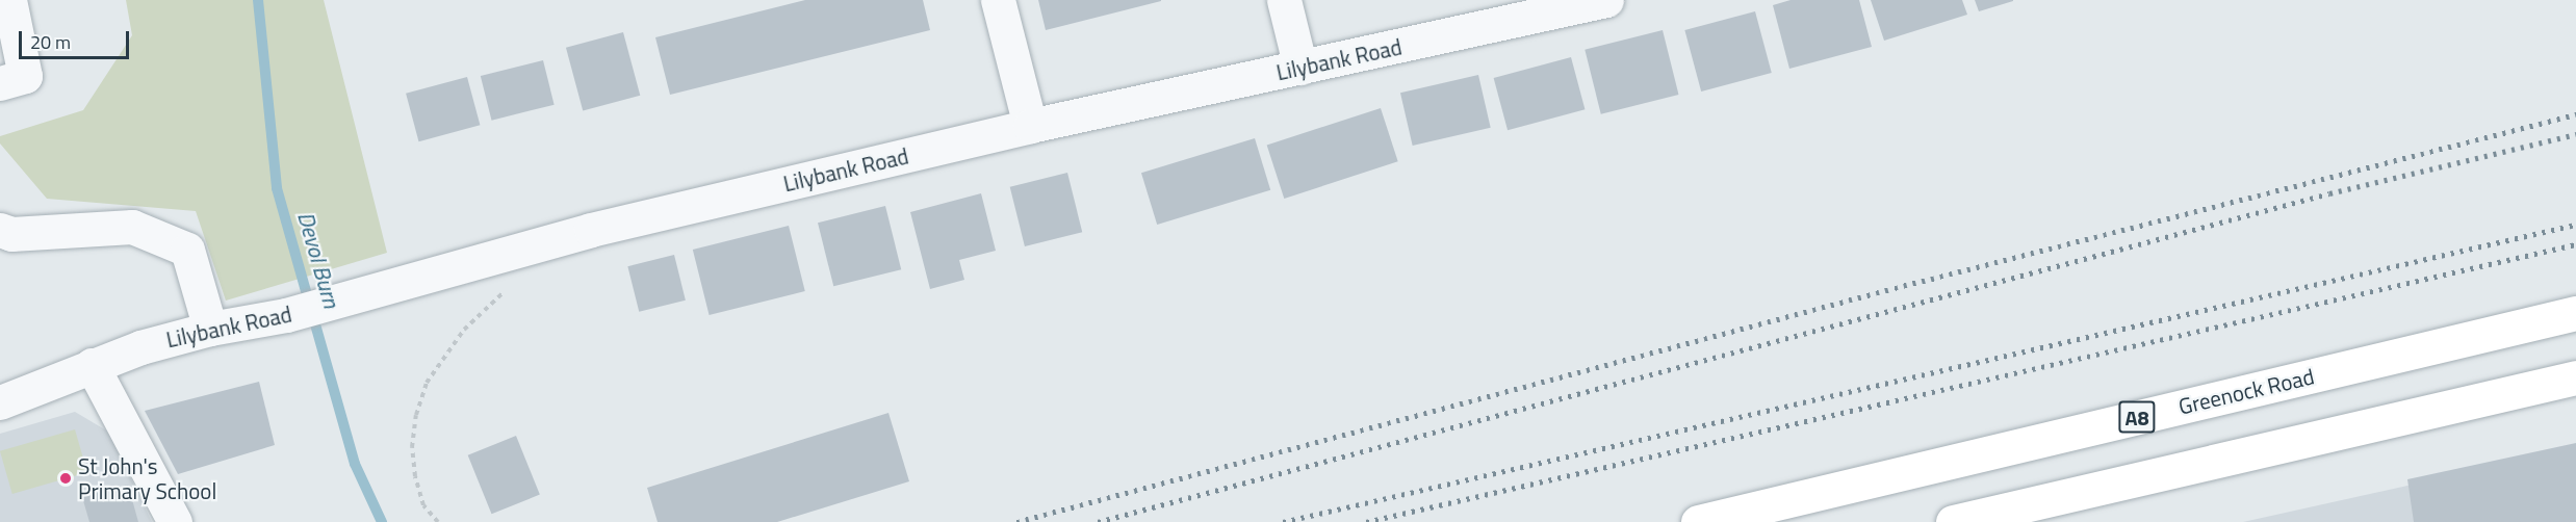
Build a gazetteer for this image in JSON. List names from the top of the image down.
{
  "streets": {
    "highway": ["Greenock Road", "A8"],
    "street": ["Lilybank Road"]
  },
  "water": ["Devol Burn"],
  "places": ["St John's Primary School"],
  "scale_bar": "20 m"
}
